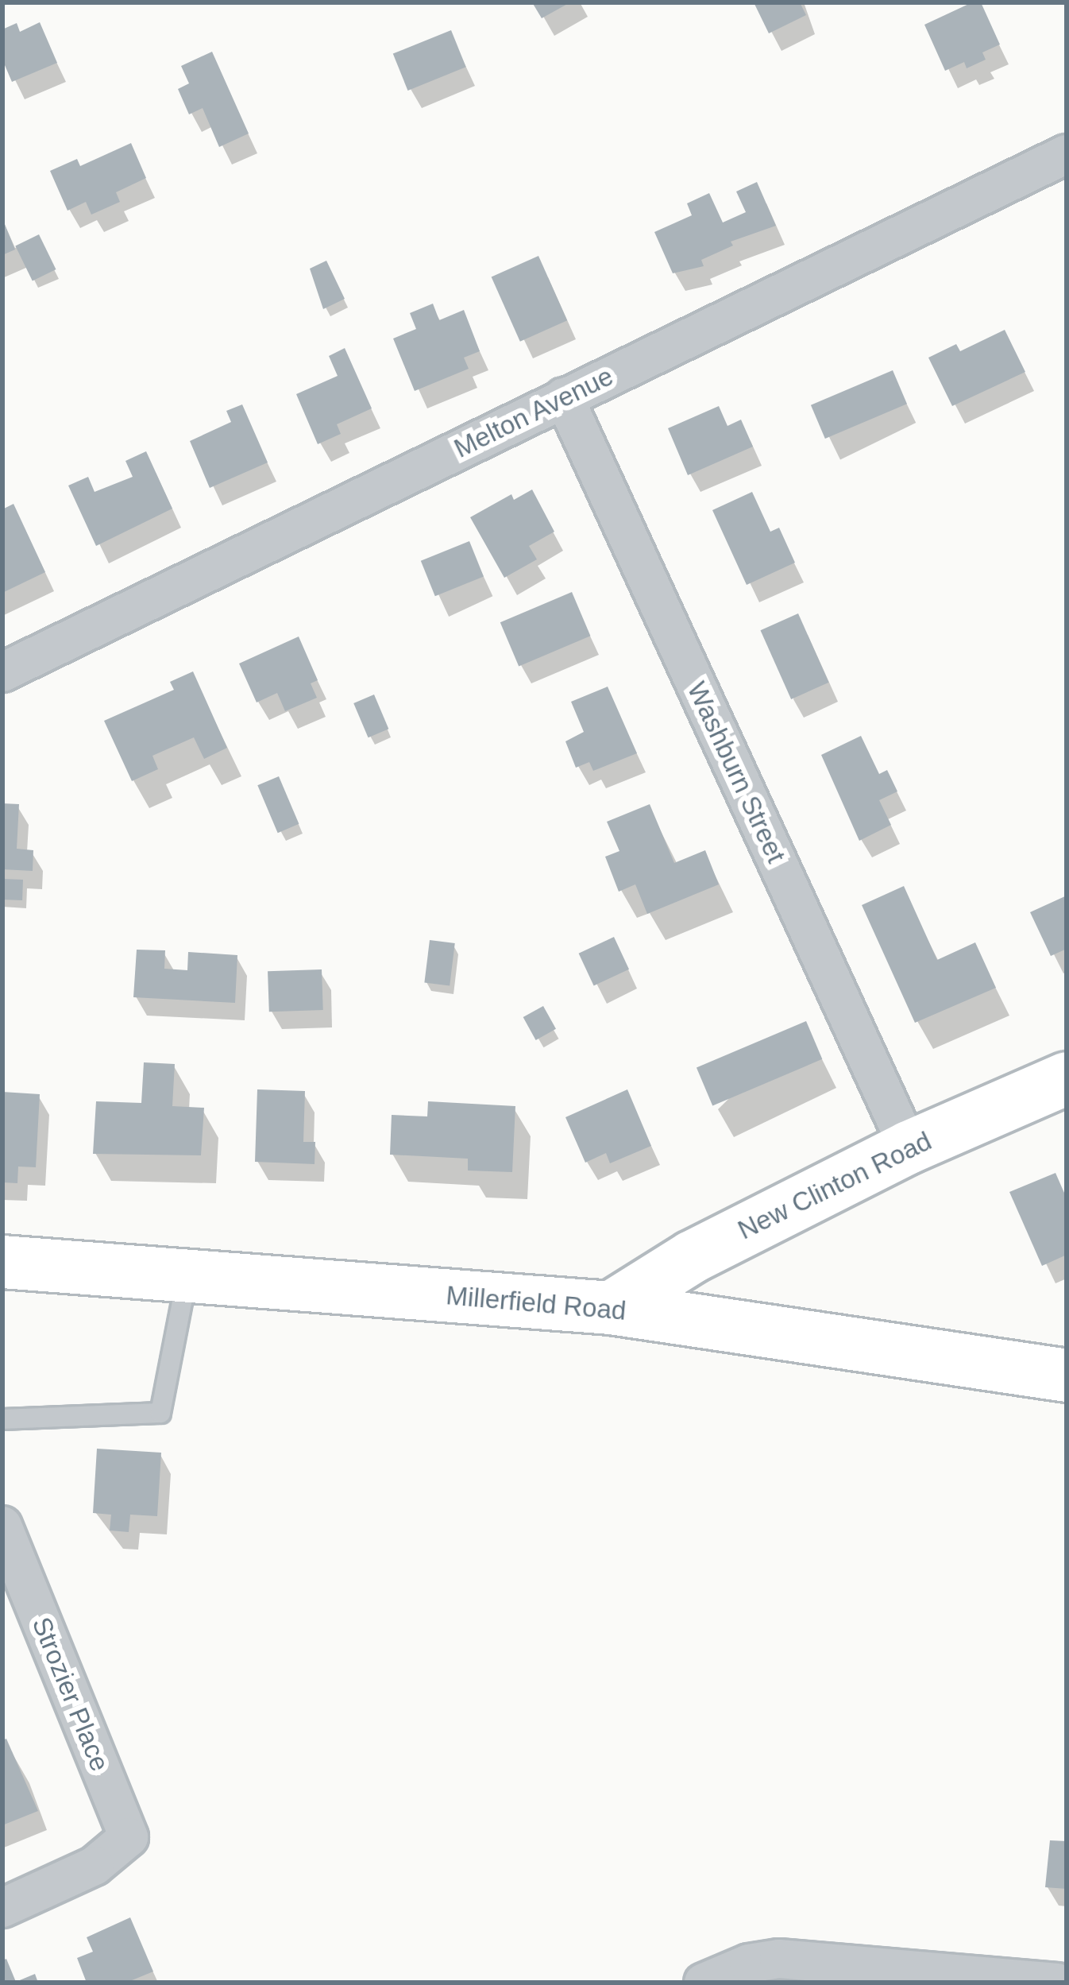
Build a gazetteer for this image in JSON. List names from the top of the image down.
{
  "streets": {
    "main road": ["New Clinton Road", "Millerfield Road"],
    "street": ["Melton Avenue", "Washburn Street", "Strozier Place"]
  },
  "crossings": [
    ["Melton Avenue", "Washburn Street"],
    ["Washburn Street", "New Clinton Road"],
    ["New Clinton Road", "Millerfield Road"]
  ]
}
